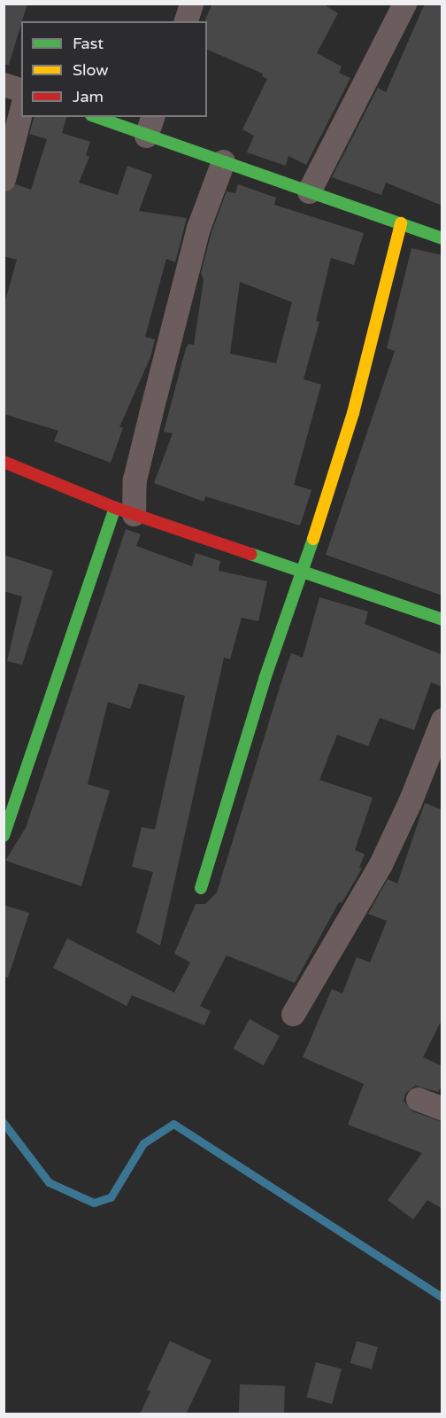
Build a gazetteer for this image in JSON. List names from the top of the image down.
{
  "legend": ["Fast", "Slow", "Jam"]
}
